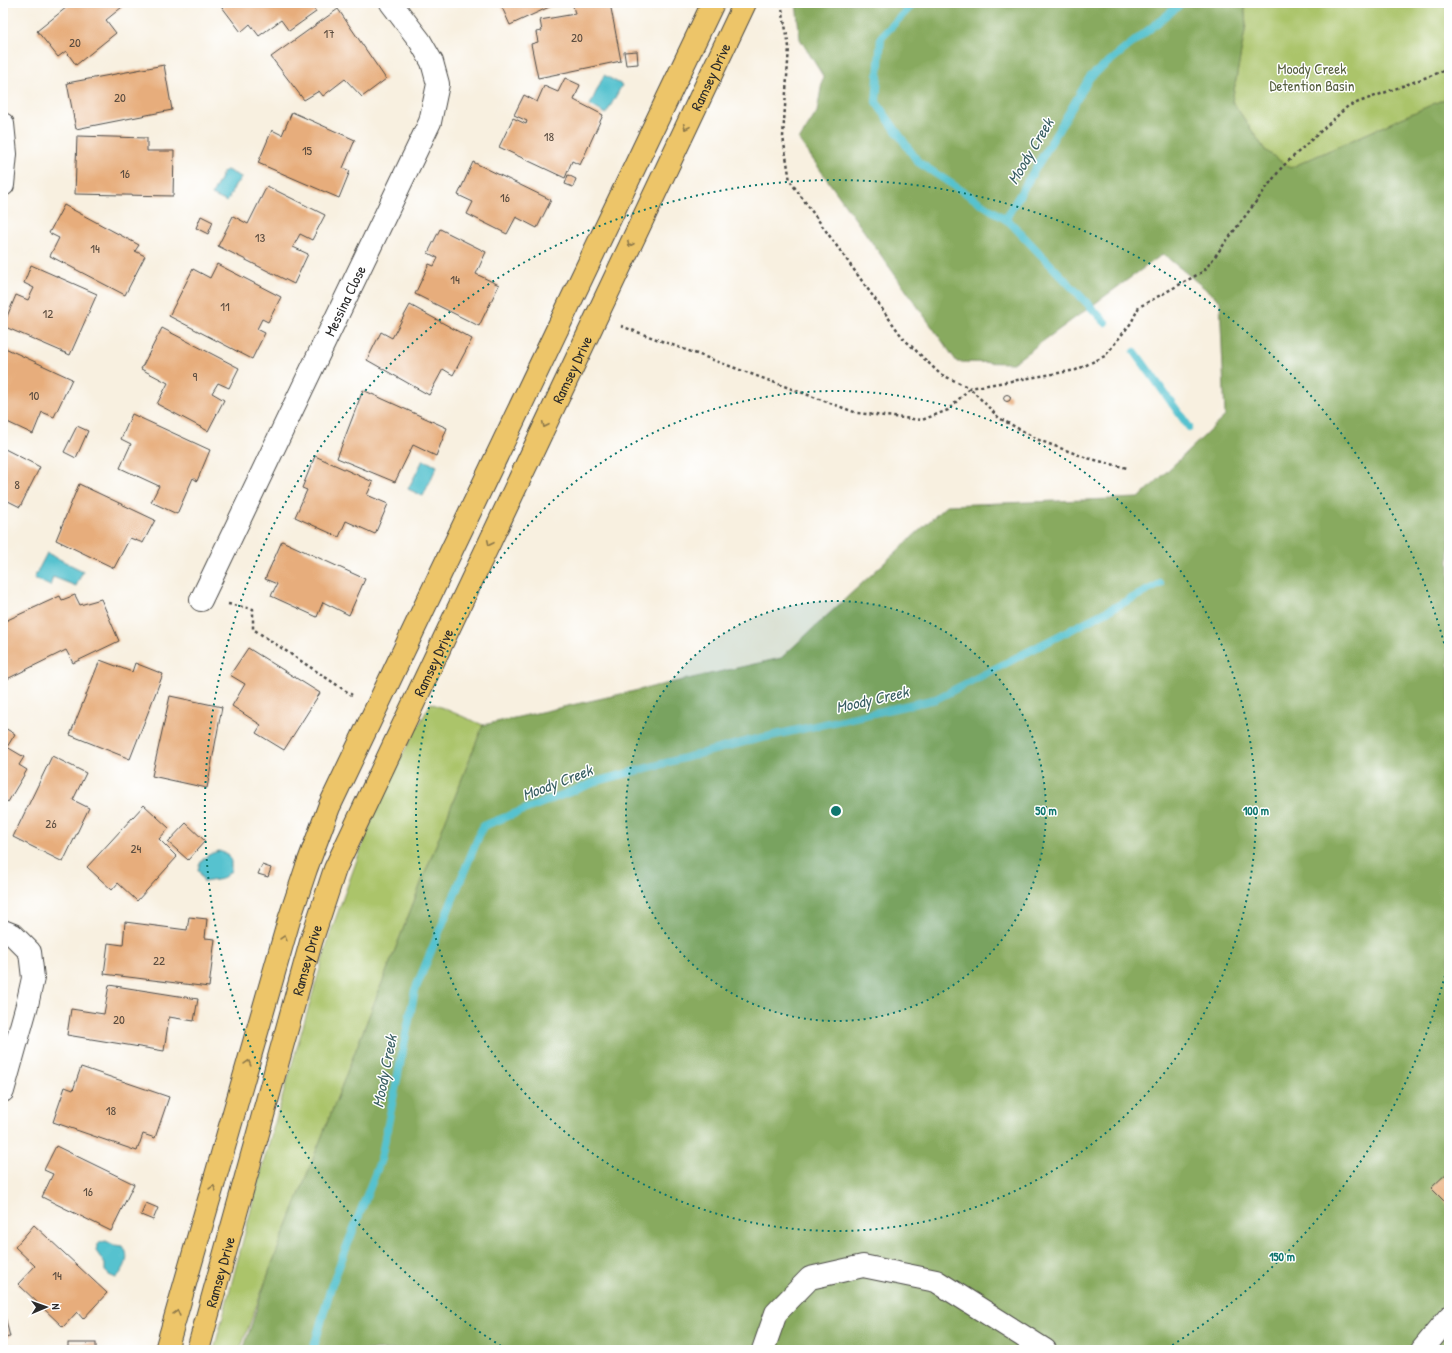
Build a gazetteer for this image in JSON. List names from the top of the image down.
{
  "streets": {
    "main road": ["Ramsey Drive"],
    "street": ["Messina Close"]
  },
  "water": ["Moody Creek"],
  "parks": ["Moody Creek Detention Basin"],
  "house_numbers": [
    "17",
    "20",
    "20",
    "20",
    "18",
    "15",
    "16",
    "16",
    "13",
    "14",
    "14",
    "11",
    "12",
    "9",
    "10",
    "8",
    "26",
    "24",
    "22",
    "20",
    "18",
    "16",
    "14"
  ],
  "north": "right",
  "rings": ["50 m", "100 m", "150 m"]
}
